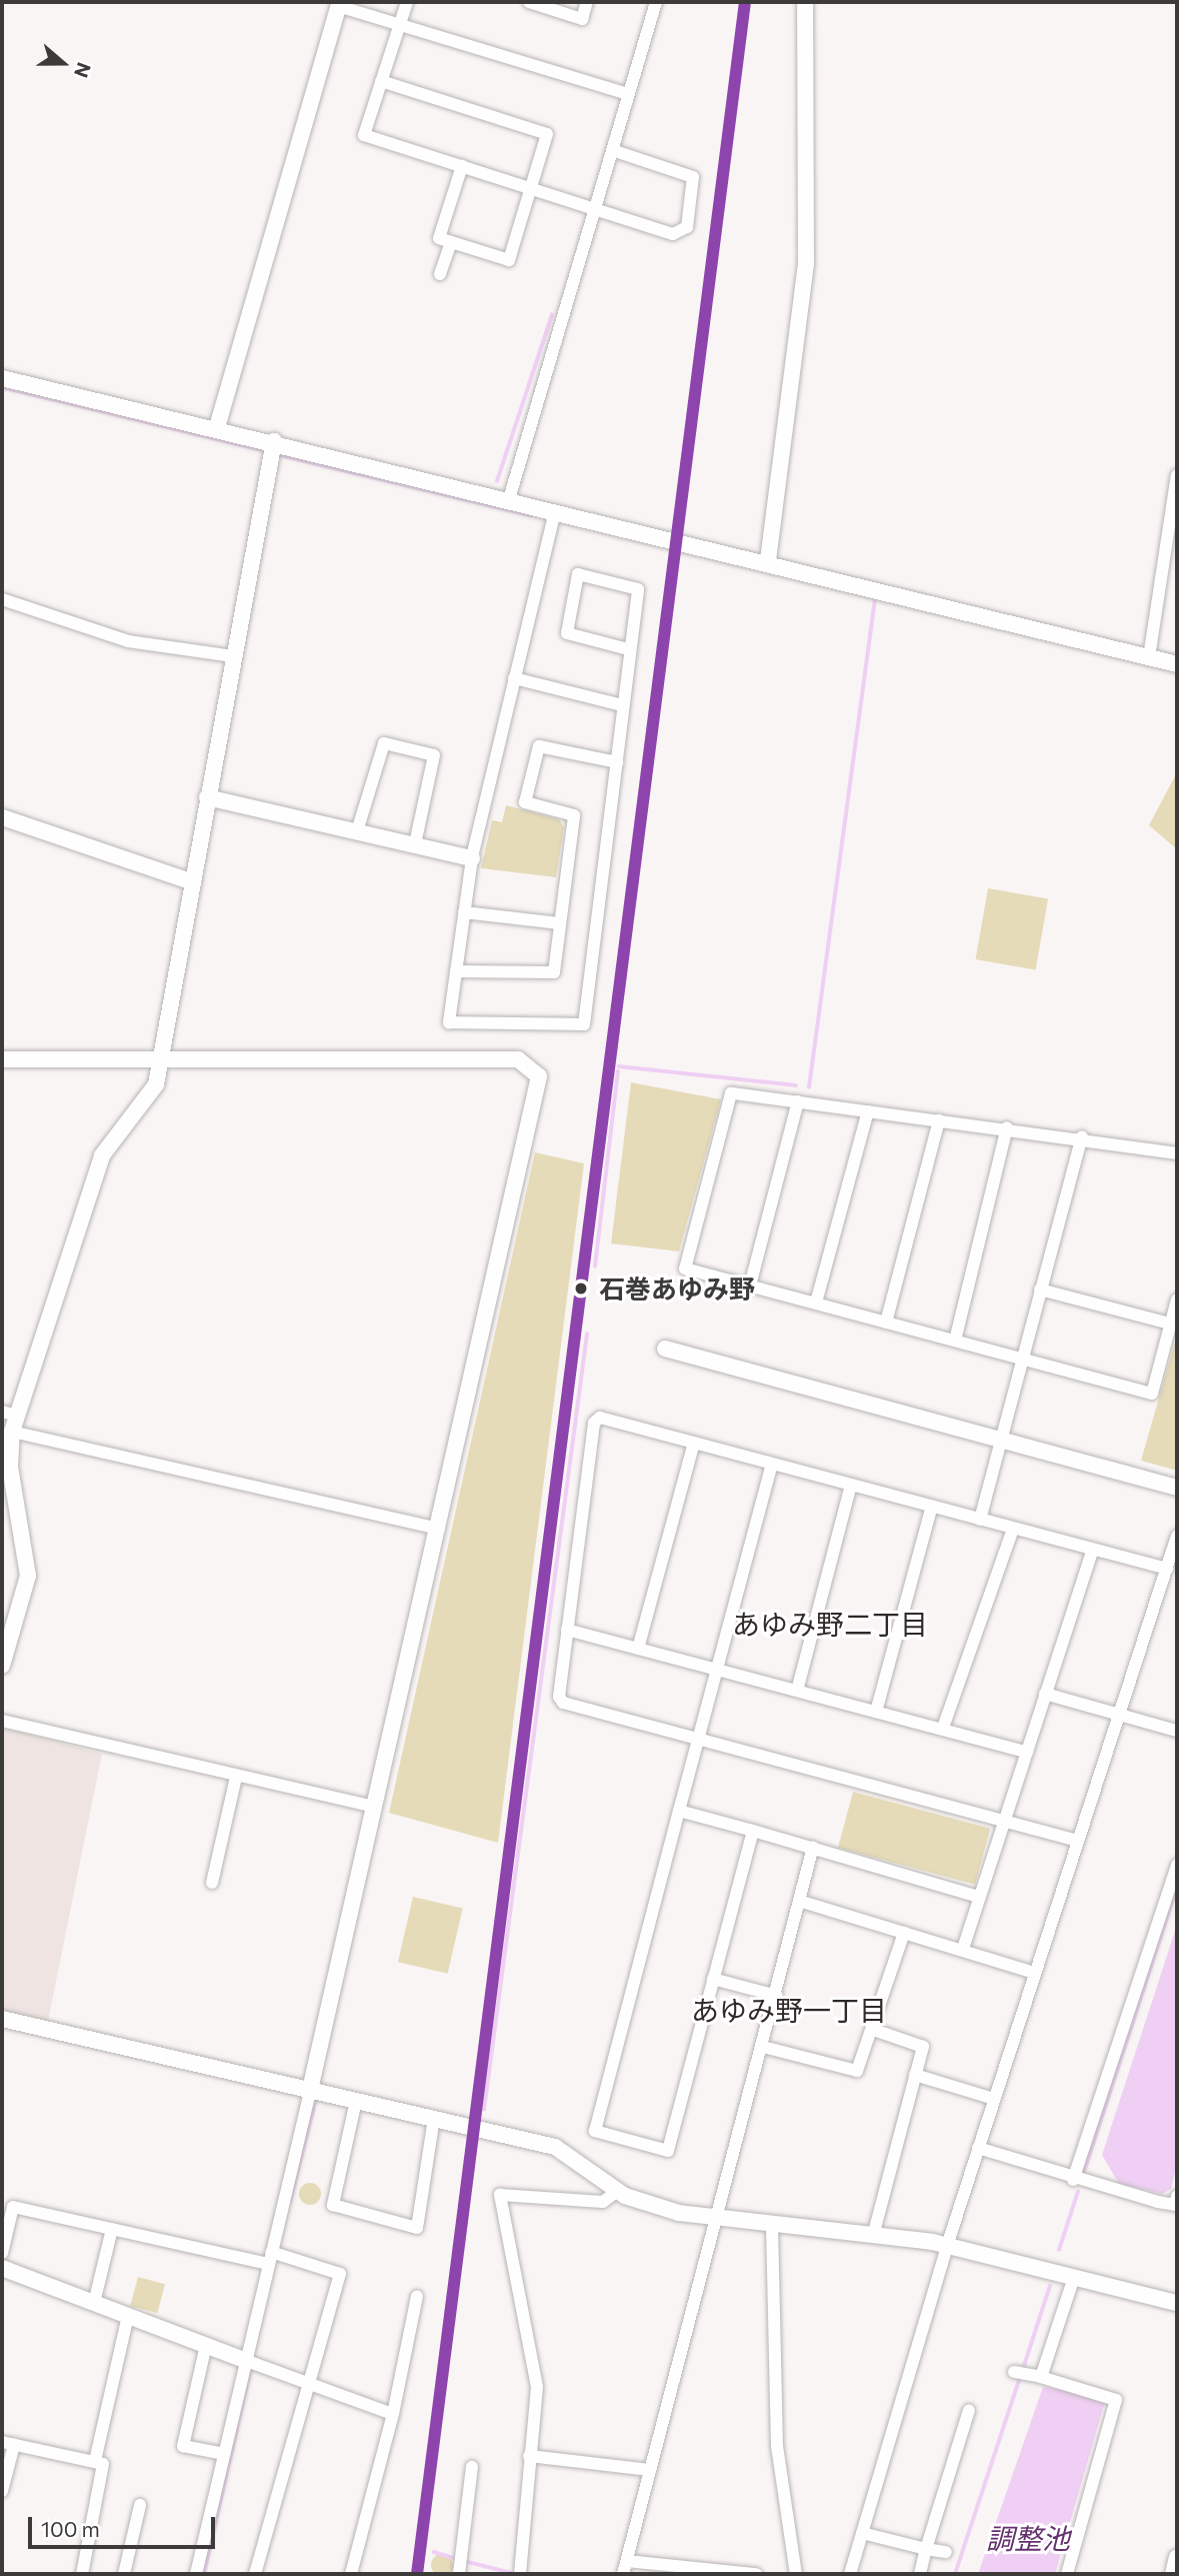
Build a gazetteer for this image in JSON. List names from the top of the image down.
{
  "districts": ["あゆみ野二丁目", "あゆみ野一丁目"],
  "water": ["調整池"],
  "places": ["石巻あゆみ野"],
  "scale_bar": "100 m",
  "north": "right"
}
